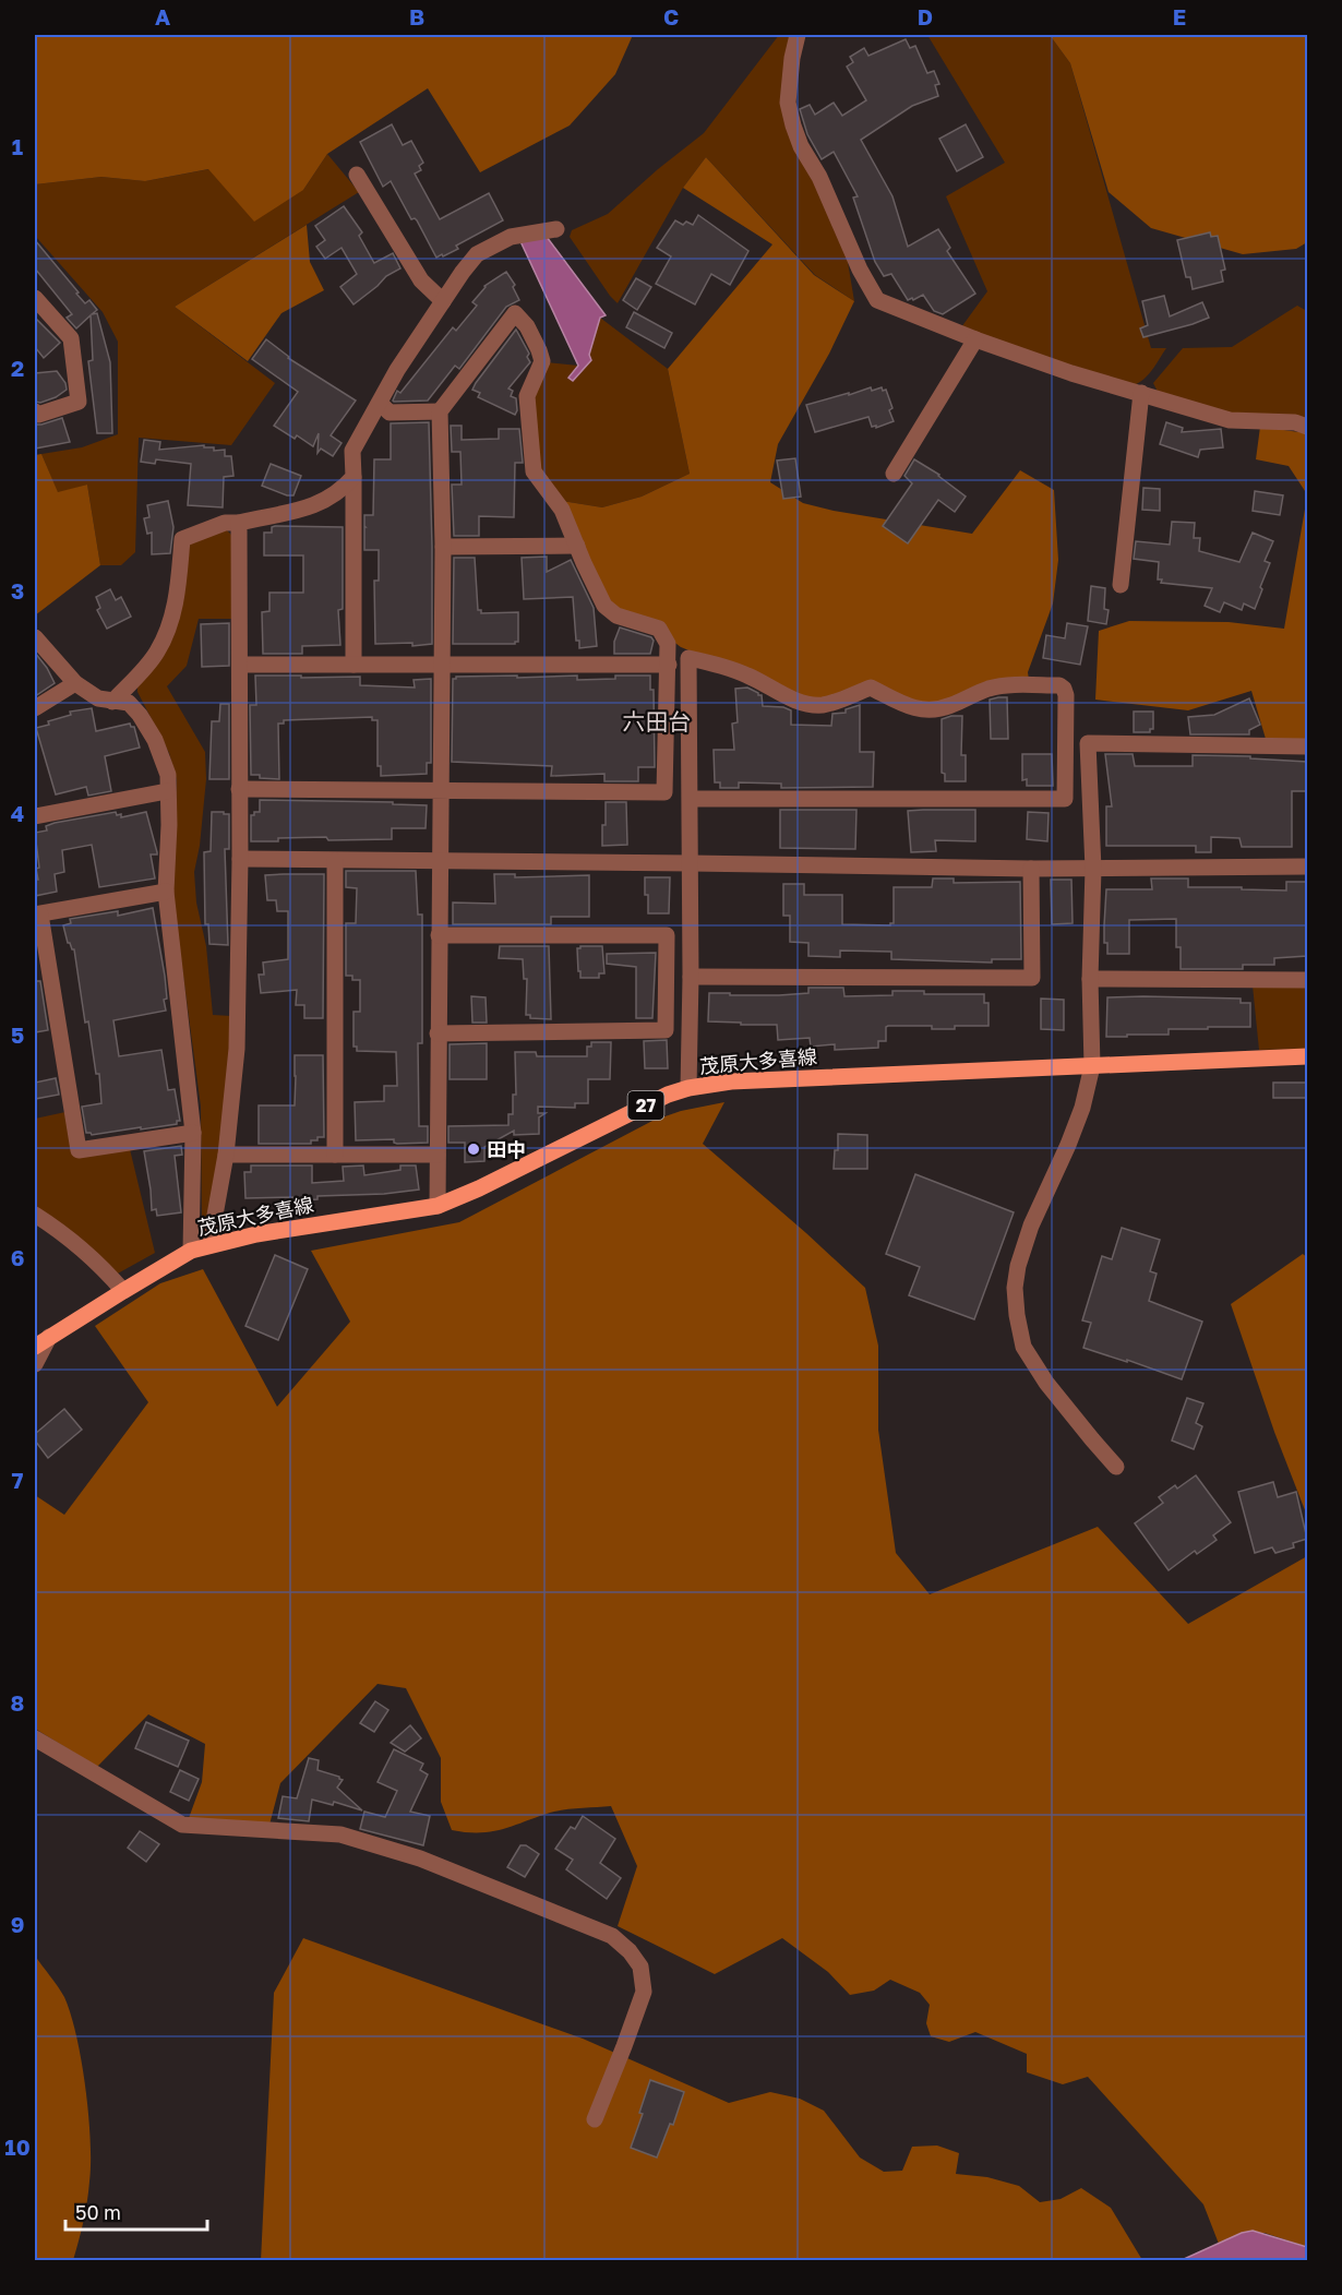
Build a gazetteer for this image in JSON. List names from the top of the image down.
{
  "streets": {
    "main road": ["茂原大多喜線", "27"]
  },
  "districts": ["六田台"],
  "places": ["田中"],
  "scale_bar": "50 m",
  "grid": {
    "columns": [
      "A",
      "B",
      "C",
      "D",
      "E"
    ],
    "rows": [
      "1",
      "2",
      "3",
      "4",
      "5",
      "6",
      "7",
      "8",
      "9",
      "10"
    ]
  }
}
